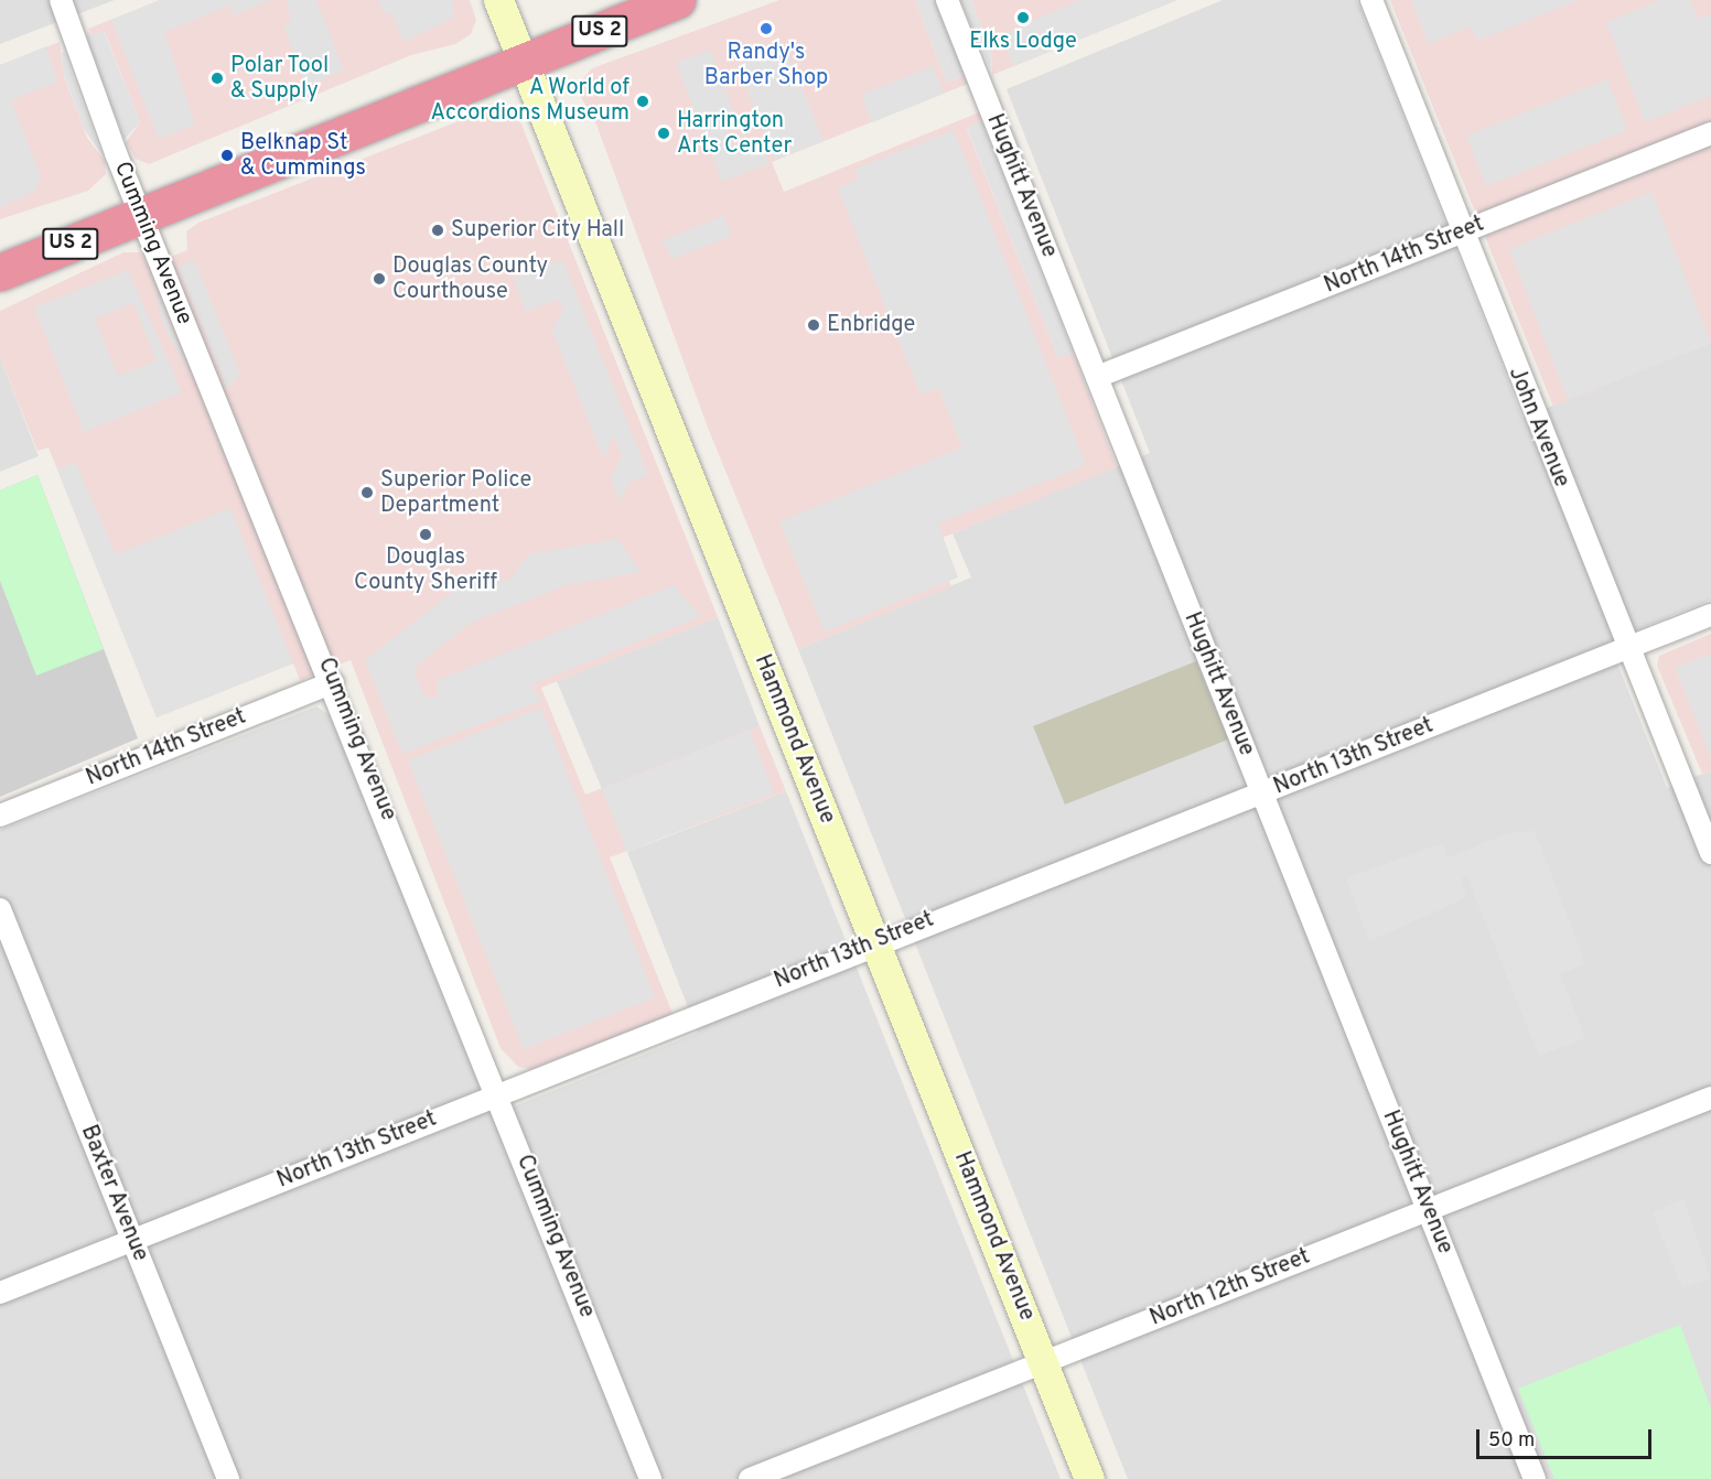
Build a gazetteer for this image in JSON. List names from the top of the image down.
{
  "streets": {
    "highway": ["US 2"],
    "street": [
      "Hughitt Avenue",
      "Cumming Avenue",
      "North 14th Street",
      "John Avenue",
      "Hammond Avenue",
      "North 13th Street",
      "Baxter Avenue",
      "North 12th Street"
    ]
  },
  "crossings": [
    ["US 2", "Cumming Avenue"],
    ["US 2", "Hammond Avenue"],
    ["Hughitt Avenue", "North 14th Street"],
    ["Hughitt Avenue", "North 13th Street"],
    ["Hughitt Avenue", "North 12th Street"],
    ["Cumming Avenue", "North 14th Street"],
    ["Cumming Avenue", "North 13th Street"],
    ["North 14th Street", "John Avenue"],
    ["John Avenue", "North 13th Street"],
    ["Hammond Avenue", "North 13th Street"],
    ["Hammond Avenue", "North 12th Street"],
    ["North 13th Street", "Baxter Avenue"]
  ],
  "places": [
    "Elks Lodge",
    "Randy's Barber Shop",
    "Polar Tool & Supply",
    "A World of Accordions Museum",
    "Harrington Arts Center",
    "Belknap St & Cummings",
    "Superior City Hall",
    "Douglas County Courthouse",
    "Enbridge",
    "Superior Police Department",
    "Douglas County Sheriff"
  ],
  "scale_bar": "50 m"
}
